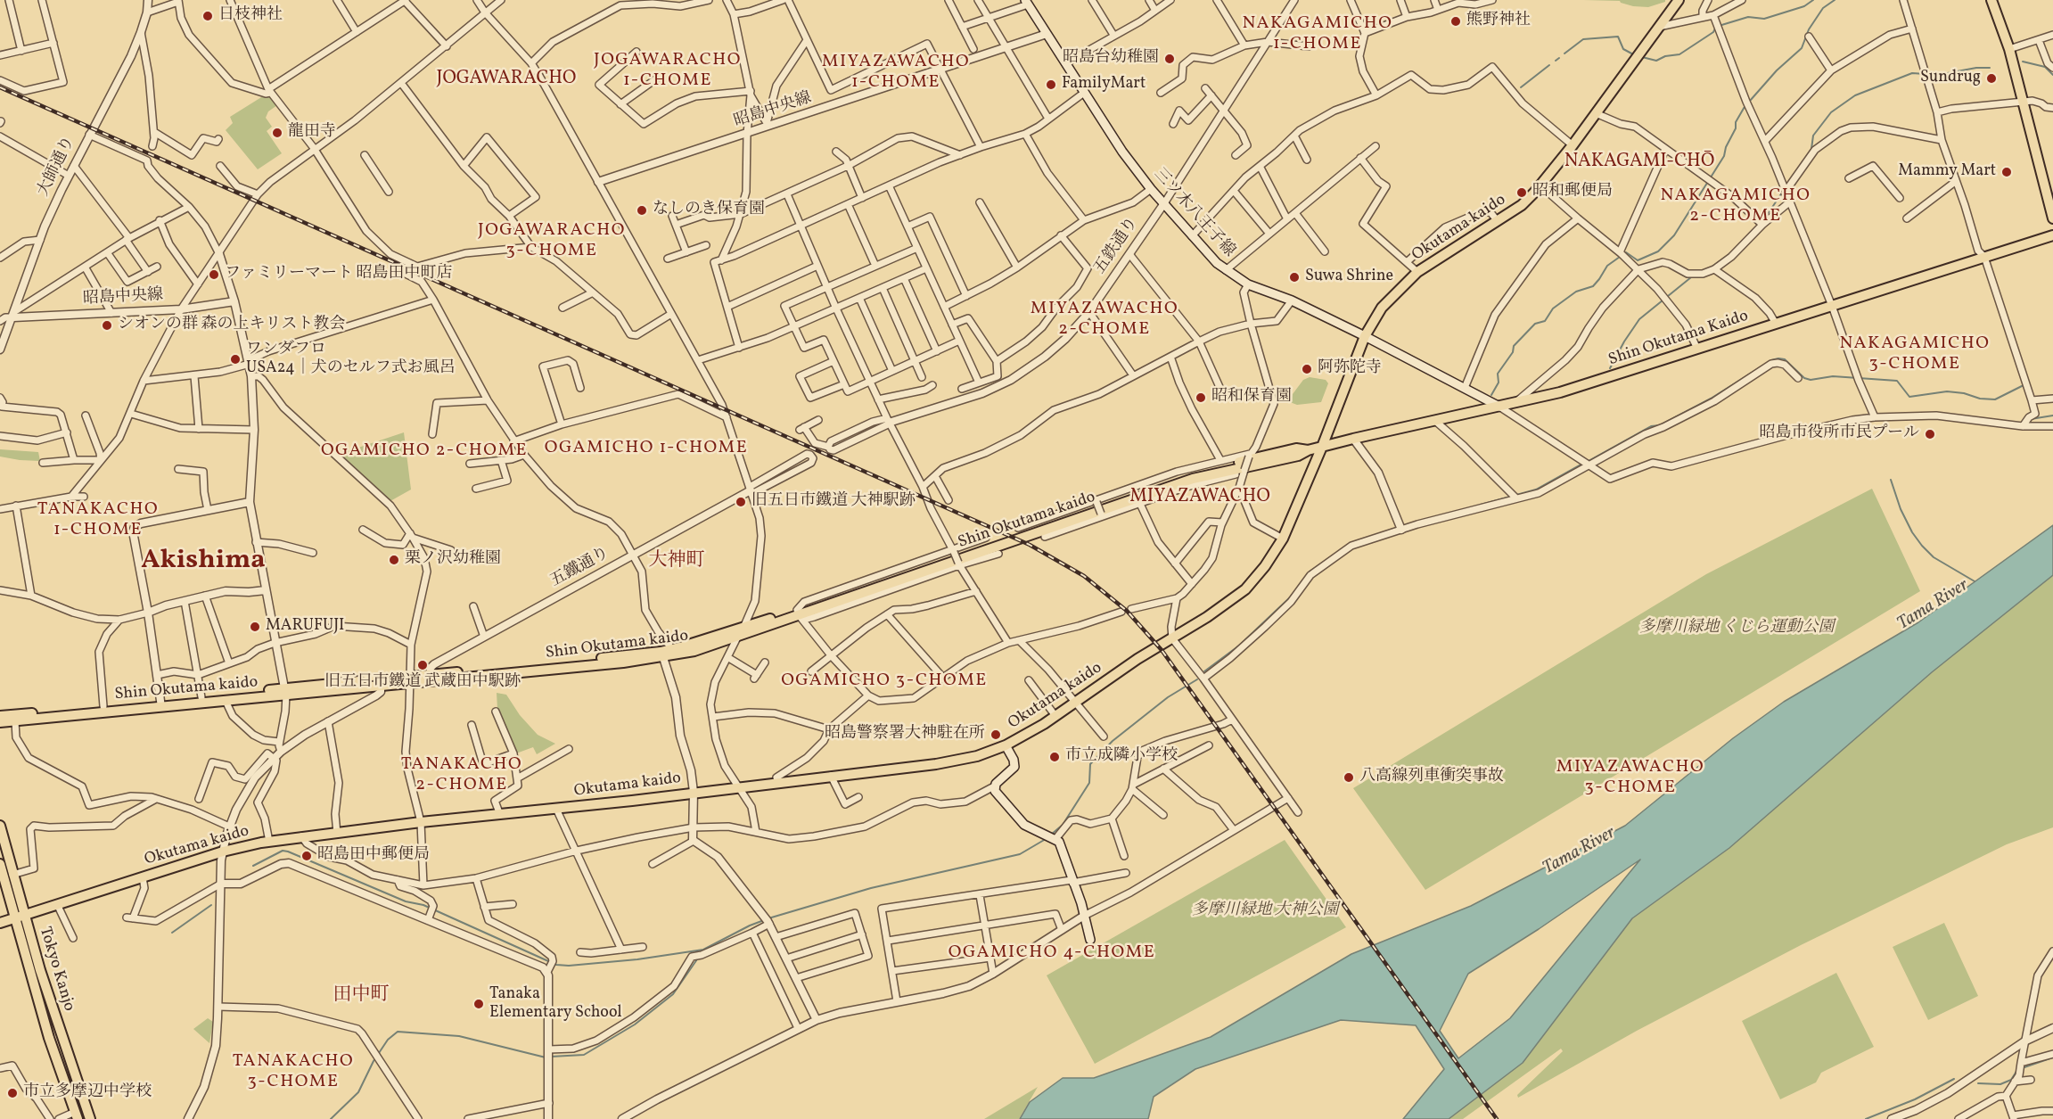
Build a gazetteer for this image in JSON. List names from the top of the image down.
{
  "streets": {
    "main road": [
      "三ツ木八王子線",
      "Okutama kaido",
      "Shin Okutama Kaido",
      "Shin Okutama kaido",
      "Tokyo Kanjo"
    ],
    "street": [
      "昭島中央線",
      "大師通り",
      "五鉄通り",
      "五鐵通り"
    ]
  },
  "crossings": [
    ["昭島中央線", "大師通り"],
    ["昭島中央線", "三ツ木八王子線"],
    ["三ツ木八王子線", "Okutama kaido"],
    ["三ツ木八王子線", "五鉄通り"],
    ["三ツ木八王子線", "Shin Okutama Kaido"],
    ["Okutama kaido", "Shin Okutama Kaido"],
    ["Okutama kaido", "Tokyo Kanjo"],
    ["Shin Okutama Kaido", "Shin Okutama kaido"],
    ["Shin Okutama kaido", "五鐵通り"]
  ],
  "districts": [
    "NAKAGAMICHO 1-CHOME",
    "JOGAWARACHO 1-CHOME",
    "MIYAZAWACHO 1-CHOME",
    "JOGAWARACHO",
    "NAKAGAMI-CHŌ",
    "NAKAGAMICHO 2-CHOME",
    "JOGAWARACHO 3-CHOME",
    "MIYAZAWACHO 2-CHOME",
    "NAKAGAMICHO 3-CHOME",
    "OGAMICHO 1-CHOME",
    "OGAMICHO 2-CHOME",
    "MIYAZAWACHO",
    "TANAKACHO 1-CHOME",
    "Akishima",
    "大神町",
    "OGAMICHO 3-CHOME",
    "TANAKACHO 2-CHOME",
    "MIYAZAWACHO 3-CHOME",
    "OGAMICHO 4-CHOME",
    "田中町",
    "TANAKACHO 3-CHOME"
  ],
  "water": ["Tama River"],
  "parks": ["多摩川緑地 くじら運動公園", "多摩川緑地 大神公園"],
  "places": [
    "日枝神社",
    "熊野神社",
    "昭島台幼稚園",
    "Sundrug",
    "FamilyMart",
    "龍田寺",
    "Mammy Mart",
    "昭和郵便局",
    "なしのき保育園",
    "ファミリーマート 昭島田中町店",
    "Suwa Shrine",
    "シオンの群 森の上キリスト教会",
    "ワンダフロ USA24｜犬のセルフ式お風呂",
    "阿弥陀寺",
    "昭和保育園",
    "昭島市役所市民プール",
    "旧五日市鐵道 大神駅跡",
    "栗ノ沢幼稚園",
    "MARUFUJI",
    "旧五日市鐵道 武蔵田中駅跡",
    "昭島警察署大神駐在所",
    "市立成隣小学校",
    "八高線列車衝突事故",
    "昭島田中郵便局",
    "Tanaka Elementary School",
    "市立多摩辺中学校"
  ]
}
